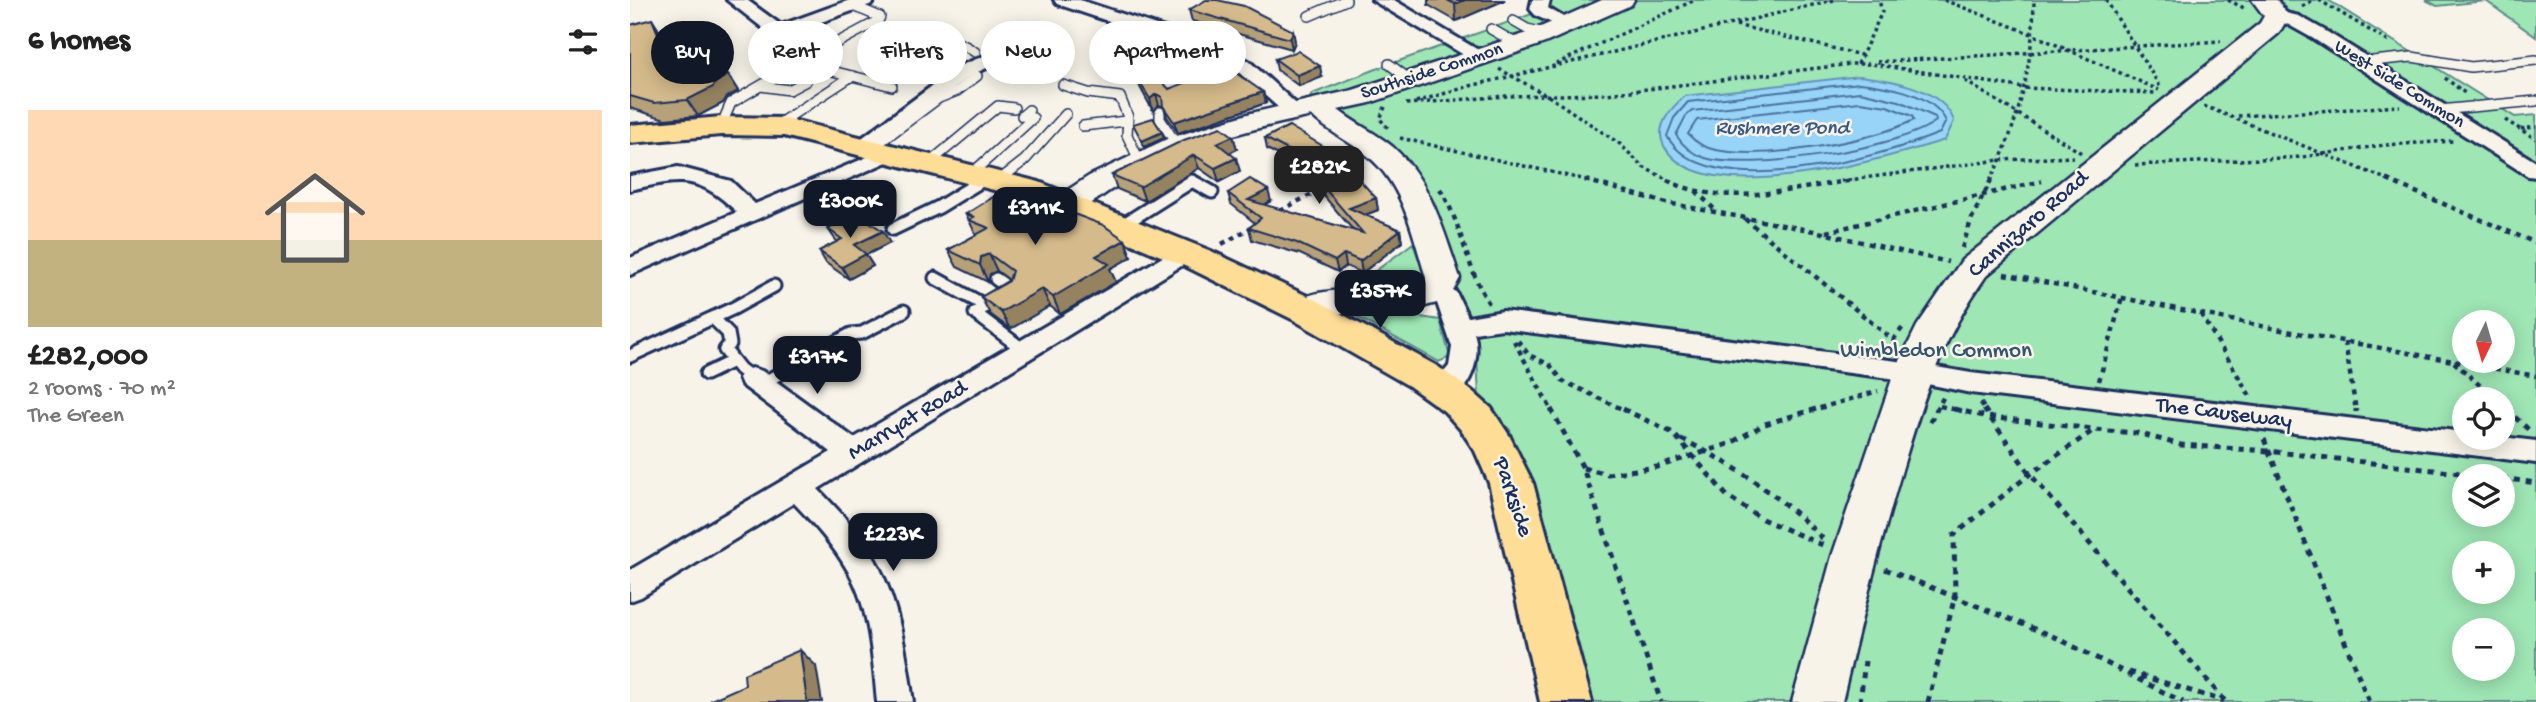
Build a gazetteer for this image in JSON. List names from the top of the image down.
{
  "streets": {
    "main road": ["Southside Common", "Cannizaro Road", "Parkside"],
    "street": ["West Side Common", "The Causeway", "Marryat Road"]
  },
  "crossings": [
    ["Southside Common", "Parkside"],
    ["West Side Common", "Cannizaro Road"],
    ["Cannizaro Road", "The Causeway"],
    ["Marryat Road", "Parkside"]
  ],
  "water": ["Rushmere Pond"],
  "parks": ["Wimbledon Common"],
  "north": "bottom",
  "page": {
    "heading": "6 homes",
    "chip": [
      "Buy",
      "Rent",
      "Filters",
      "New",
      "Apartment"
    ],
    "list": [
      {
        "name": "£282,000",
        "note": "2 rooms · 70 m² · The Green"
      }
    ],
    "price": [
      "£282K",
      "£300K",
      "£311K",
      "£357K",
      "£317K",
      "£223K"
    ],
    "map_buttons": ["+", "−"]
  }
}
